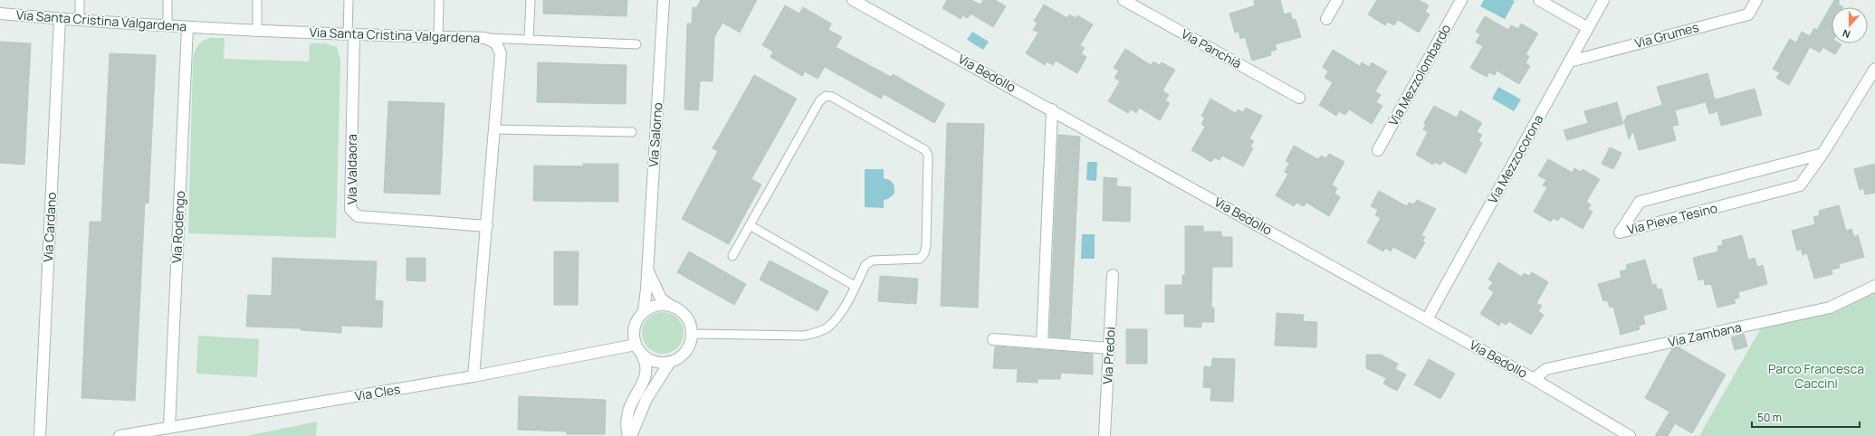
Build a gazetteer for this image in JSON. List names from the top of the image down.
{
  "streets": {
    "street": [
      "Via Santa Cristina Valgardena",
      "Via Grumes",
      "Via Panchià",
      "Via Bedollo",
      "Via Mezzolombardo",
      "Via Salorno",
      "Via Mezzocorona",
      "Via Valdaora",
      "Via Pieve Tesino",
      "Via Cardano",
      "Via Rodengo",
      "Via Zambana",
      "Via Predoi",
      "Via Cles"
    ]
  },
  "crossings": [
    ["Via Santa Cristina Valgardena", "Via Valdaora"],
    ["Via Santa Cristina Valgardena", "Via Cardano"],
    ["Via Santa Cristina Valgardena", "Via Rodengo"],
    ["Via Santa Cristina Valgardena", "Via Cles"],
    ["Via Grumes", "Via Mezzocorona"],
    ["Via Bedollo", "Via Mezzocorona"],
    ["Via Bedollo", "Via Zambana"],
    ["Via Salorno", "Via Cles"],
    ["Via Rodengo", "Via Cles"]
  ],
  "parks": ["Parco Francesca Caccini"],
  "scale_bar": "50 m",
  "north": "bottom"
}
